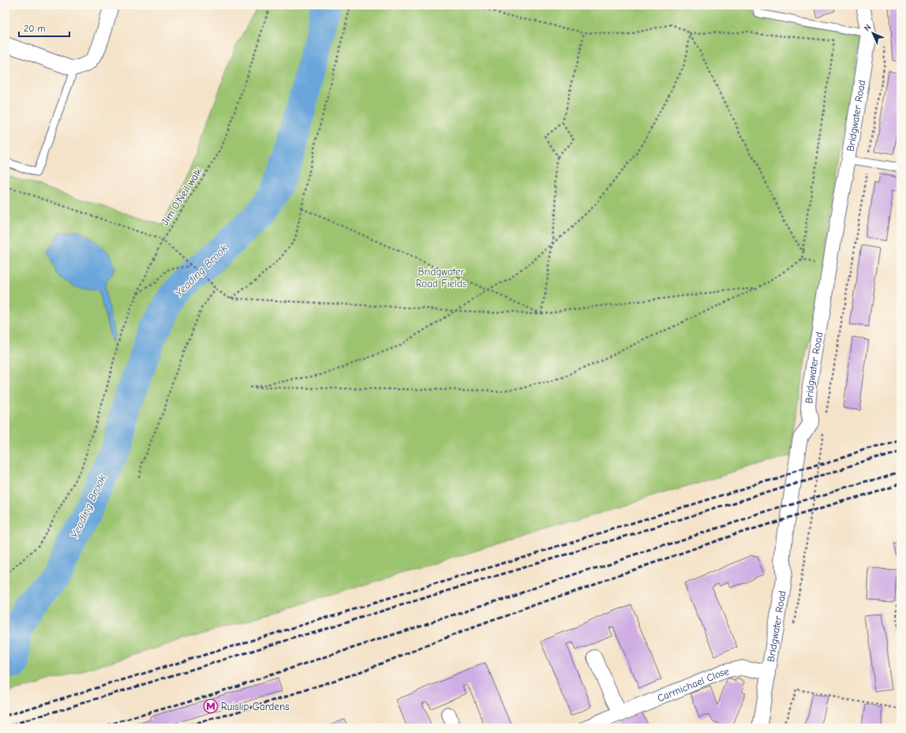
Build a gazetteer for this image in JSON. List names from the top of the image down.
{
  "streets": {
    "street": ["Bridgwater Road", "Carmichael Close"],
    "path": ["Jim O'Neil walk"]
  },
  "crossings": [
    ["Bridgwater Road", "Carmichael Close"]
  ],
  "water": ["Yeading Brook"],
  "parks": ["Bridgwater Road Fields"],
  "places": {
    "metro station": ["Ruislip Gardens"]
  },
  "scale_bar": "20 m",
  "north": "top left"
}
